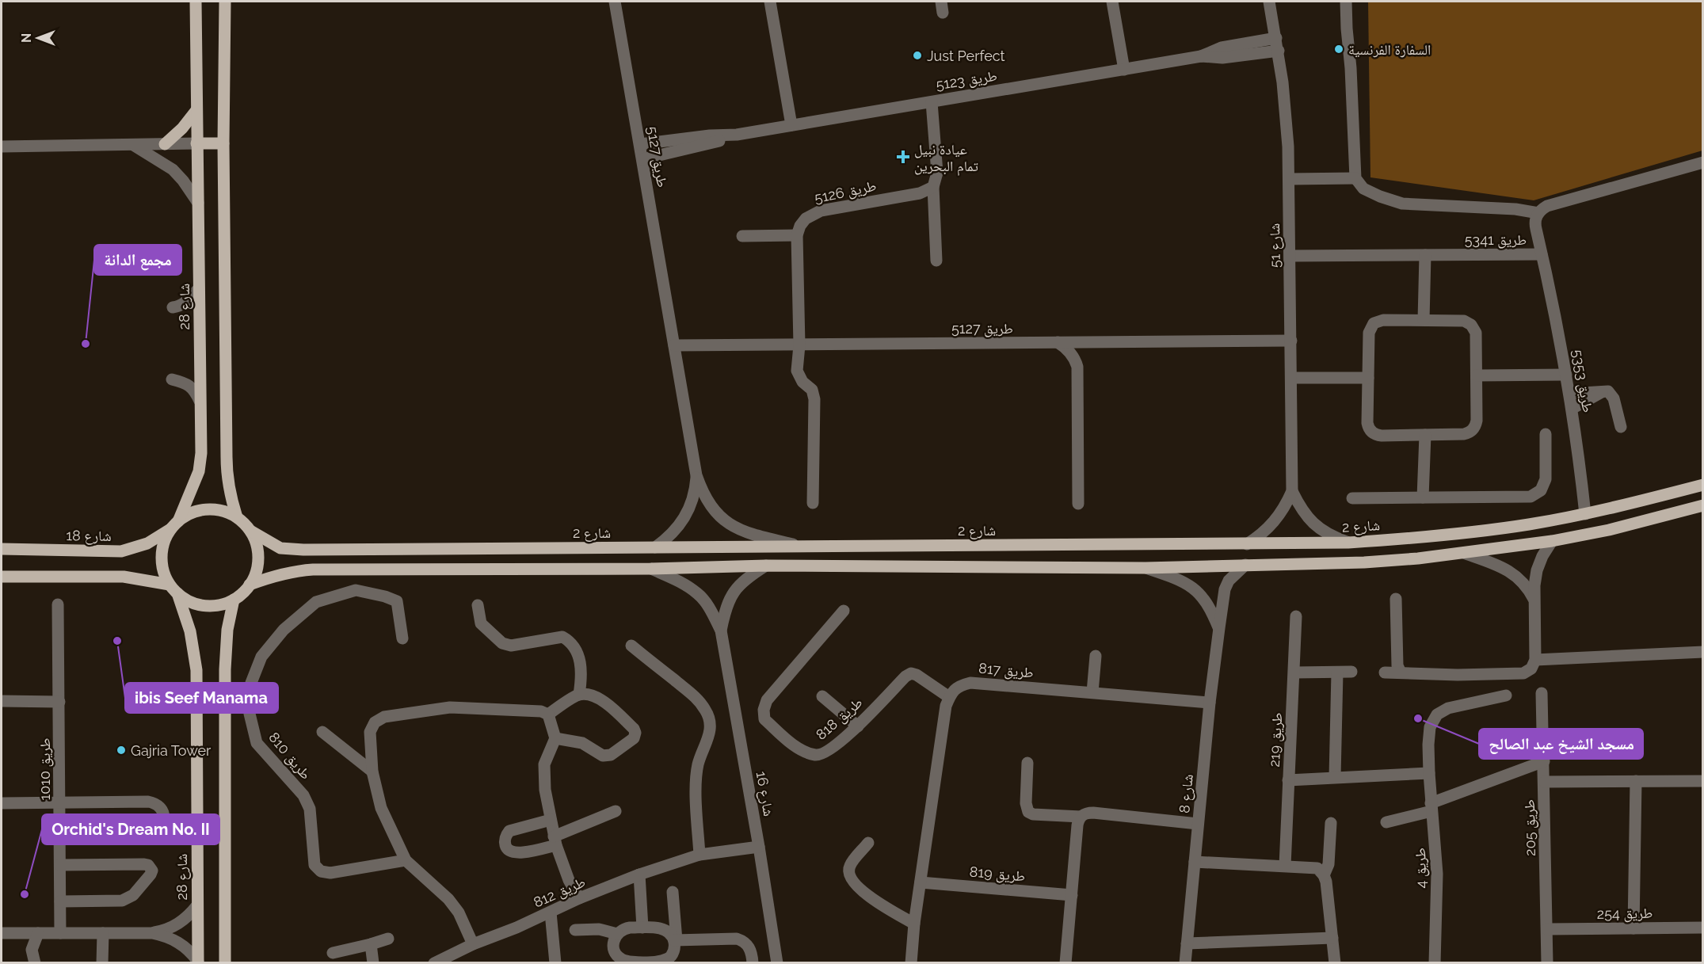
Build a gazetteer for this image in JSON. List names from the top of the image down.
{
  "streets": {
    "main road": ["شارع 28", "شارع 2", "شارع 18"],
    "street": [
      "طريق 5123",
      "طريق 5127",
      "طريق 5126",
      "طريق 5341",
      "شارع 51",
      "طريق 5353",
      "طريق 817",
      "طريق 818",
      "طريق 219",
      "طريق 810",
      "طريق 1010",
      "شارع 16",
      "شارع 8",
      "طريق 205",
      "طريق 4",
      "طريق 819",
      "طريق 812",
      "طريق 254"
    ]
  },
  "crossings": [
    ["طريق 5123", "طريق 5127"],
    ["طريق 5123", "شارع 51"],
    ["طريق 5127", "شارع 51"],
    ["طريق 5127", "شارع 2"],
    ["طريق 5341", "شارع 51"],
    ["طريق 5341", "طريق 5353"],
    ["شارع 51", "شارع 2"],
    ["شارع 28", "شارع 2"],
    ["شارع 28", "شارع 18"],
    ["طريق 5353", "شارع 2"],
    ["شارع 2", "شارع 18"],
    ["طريق 817", "طريق 818"],
    ["طريق 817", "شارع 8"],
    ["شارع 16", "طريق 812"],
    ["طريق 205", "طريق 254"]
  ],
  "places": {
    "other": [
      "السفارة الفرنسية",
      "Just Perfect",
      "مجمع الدانة",
      "ibis Seef Manama",
      "مسجد الشيخ عبد الصالح",
      "Gajria Tower",
      "Orchid's Dream No. II"
    ],
    "health": ["عيادة نبيل تمام البحرين"]
  },
  "north": "left"
}
